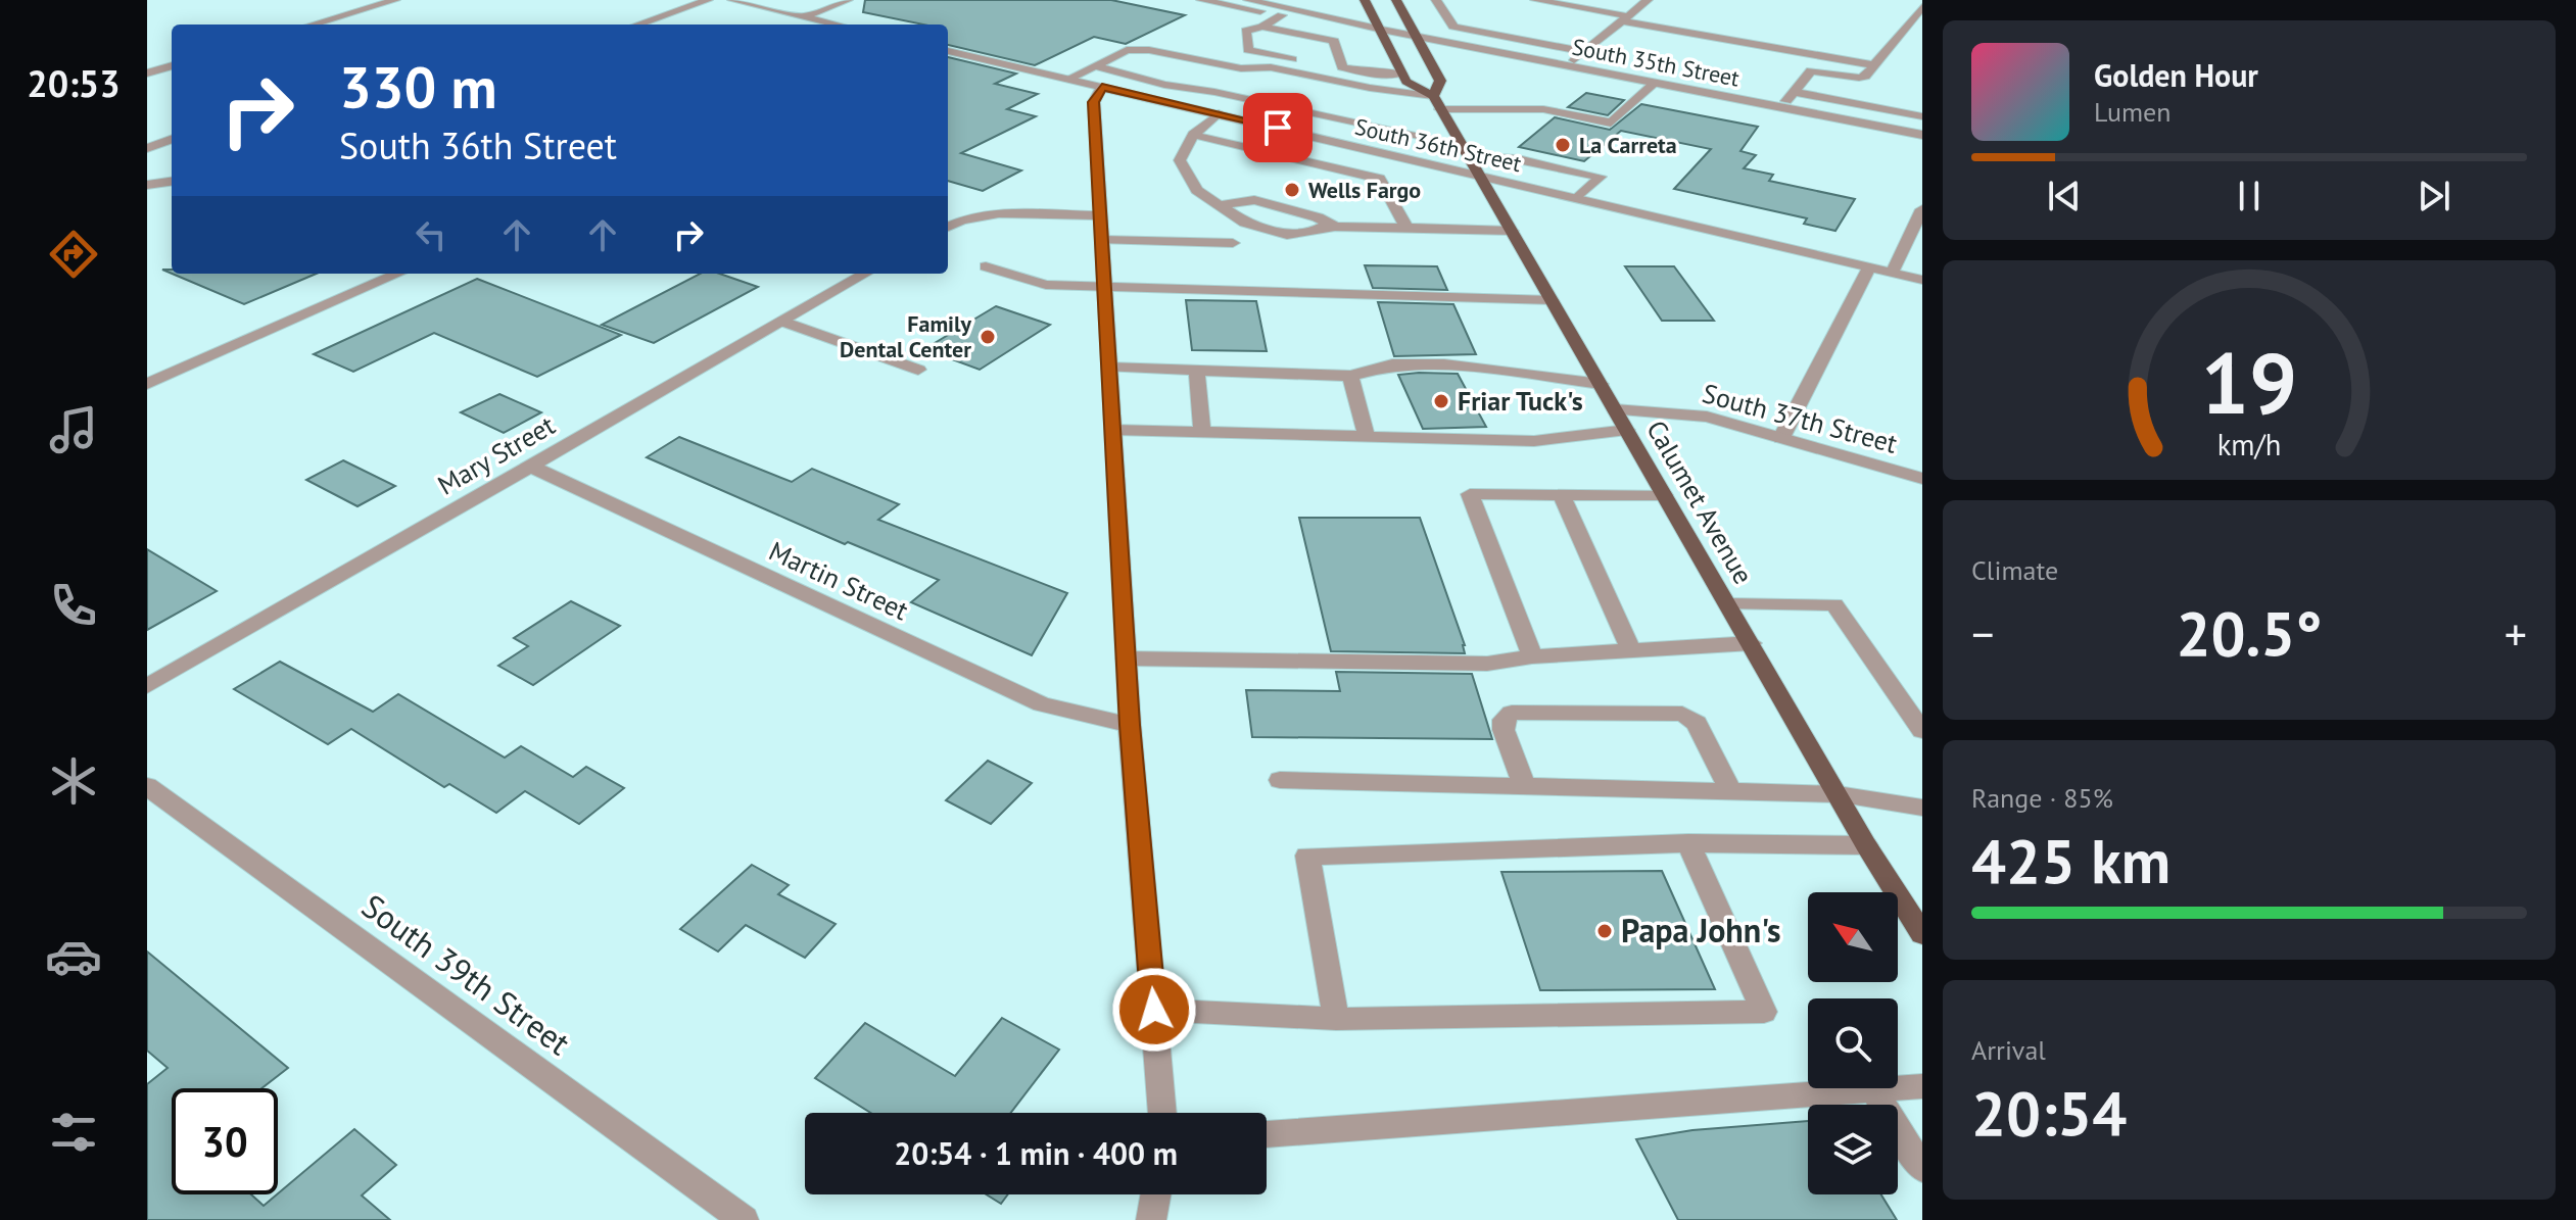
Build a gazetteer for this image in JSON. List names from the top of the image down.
{
  "streets": {
    "main road": ["Calumet Avenue"],
    "street": [
      "South 35th Street",
      "South 36th Street",
      "South 37th Street",
      "Mary Street",
      "Martin Street",
      "South 39th Street"
    ]
  },
  "crossings": [
    ["South 35th Street", "Calumet Avenue"],
    ["South 36th Street", "Calumet Avenue"],
    ["South 37th Street", "Calumet Avenue"],
    ["Mary Street", "Martin Street"]
  ],
  "places": [
    "La Carreta",
    "Wells Fargo",
    "Family Dental Center",
    "Friar Tuck's",
    "Papa John's"
  ],
  "north": "top left",
  "page": {
    "tabs": "20:53",
    "turn": ["330 m", "South 36th Street"],
    "song": ["Golden Hour", "Lumen"],
    "tile": [
      "Climate",
      ["Range · 85%", "425 km"],
      ["Arrival", "20:54"]
    ],
    "heat": ["−", "20.5°", "+"],
    "limit": "30",
    "trip": "20:54 · 1 min · 400 m",
    "gauge": ["19", "km/h"]
  }
}
